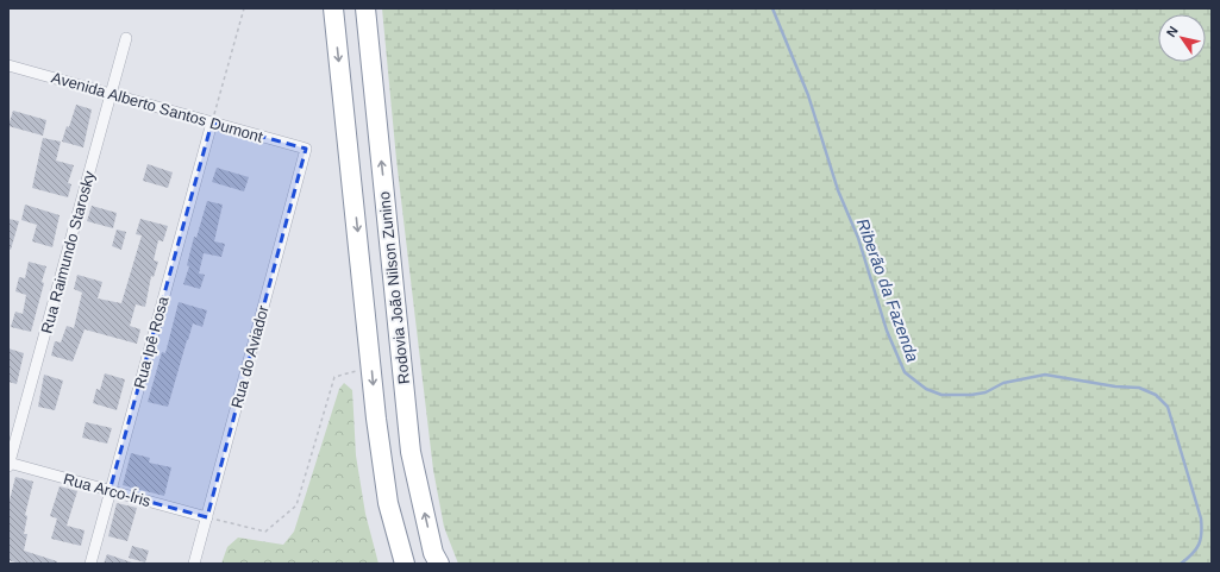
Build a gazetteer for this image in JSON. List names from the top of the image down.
{
  "streets": {
    "highway": ["Rodovia João Nilson Zunino"],
    "street": [
      "Avenida Alberto Santos Dumont",
      "Rua Raimundo Starosky",
      "Rua Ipê Rosa",
      "Rua do Aviador",
      "Rua Arco-Íris"
    ]
  },
  "crossings": [
    ["Avenida Alberto Santos Dumont", "Rua Raimundo Starosky"],
    ["Avenida Alberto Santos Dumont", "Rua Ipê Rosa"],
    ["Avenida Alberto Santos Dumont", "Rua do Aviador"],
    ["Rua Raimundo Starosky", "Rua Arco-Íris"],
    ["Rua Ipê Rosa", "Rua Arco-Íris"],
    ["Rua do Aviador", "Rua Arco-Íris"]
  ],
  "water": ["Riberão da Fazenda"],
  "north": "top left"
}
